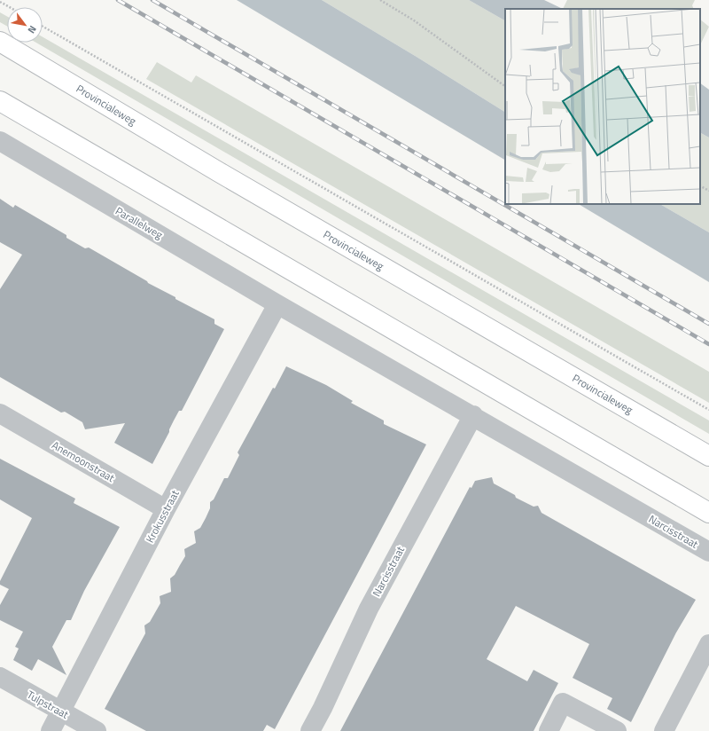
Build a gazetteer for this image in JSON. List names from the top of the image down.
{
  "streets": {
    "main road": ["Provincialeweg"],
    "street": [
      "Parallelweg",
      "Anemoonstraat",
      "Krokusstraat",
      "Narcisstraat",
      "Tulpstraat"
    ]
  },
  "crossings": [
    ["Parallelweg", "Krokusstraat"],
    ["Parallelweg", "Narcisstraat"],
    ["Anemoonstraat", "Krokusstraat"],
    ["Krokusstraat", "Narcisstraat"],
    ["Krokusstraat", "Tulpstraat"]
  ],
  "north": "bottom right"
}
